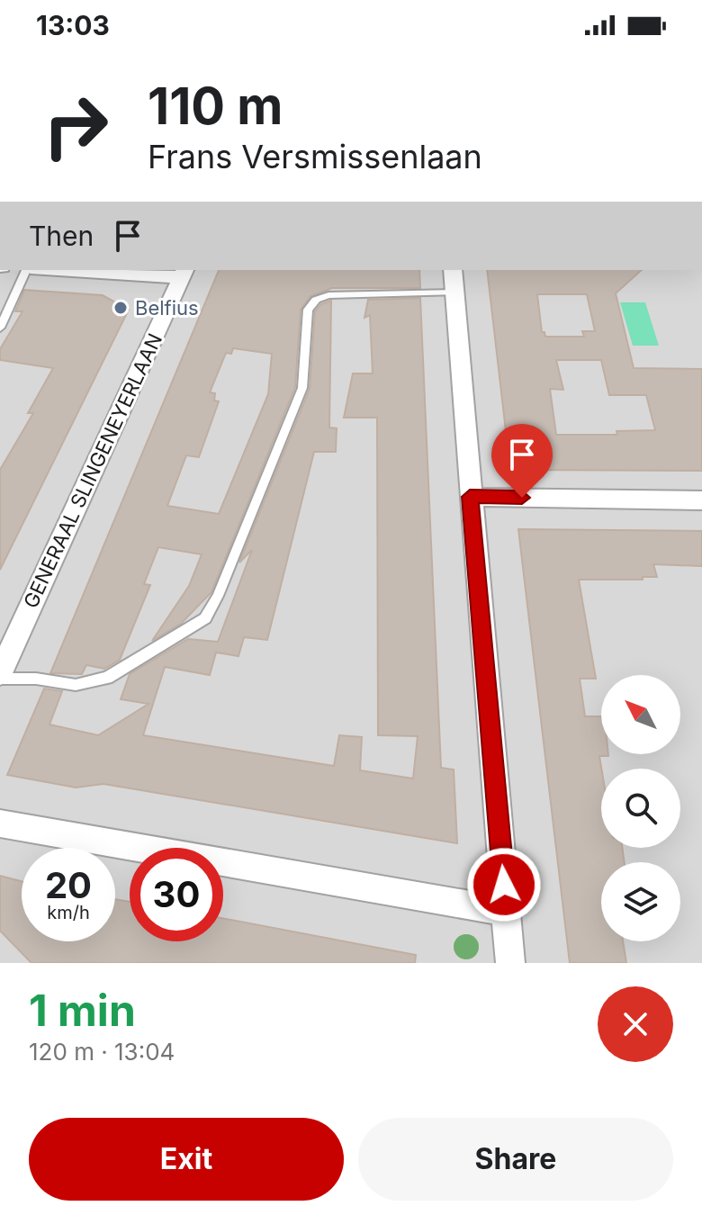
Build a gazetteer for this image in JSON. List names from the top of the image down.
{
  "streets": {
    "street": ["GENERAAL SLINGENEYERLAAN"]
  },
  "places": ["Belfius"],
  "north": "top left",
  "page": {
    "status": "13:03",
    "turn": ["110 m", "Frans Versmissenlaan"],
    "then": "Then",
    "speed": "20 km/h",
    "limit": "30",
    "heading": ["1 min", "120 m · 13:04"],
    "buttons": ["Exit", "Share"]
  }
}
